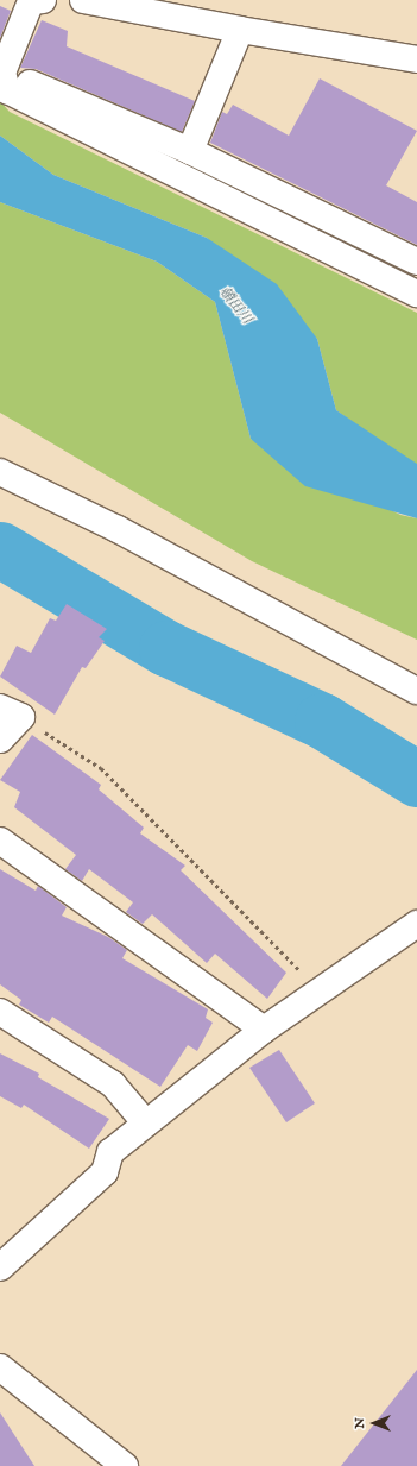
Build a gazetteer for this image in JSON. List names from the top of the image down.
{
  "water": ["頓田川"],
  "north": "left"
}
